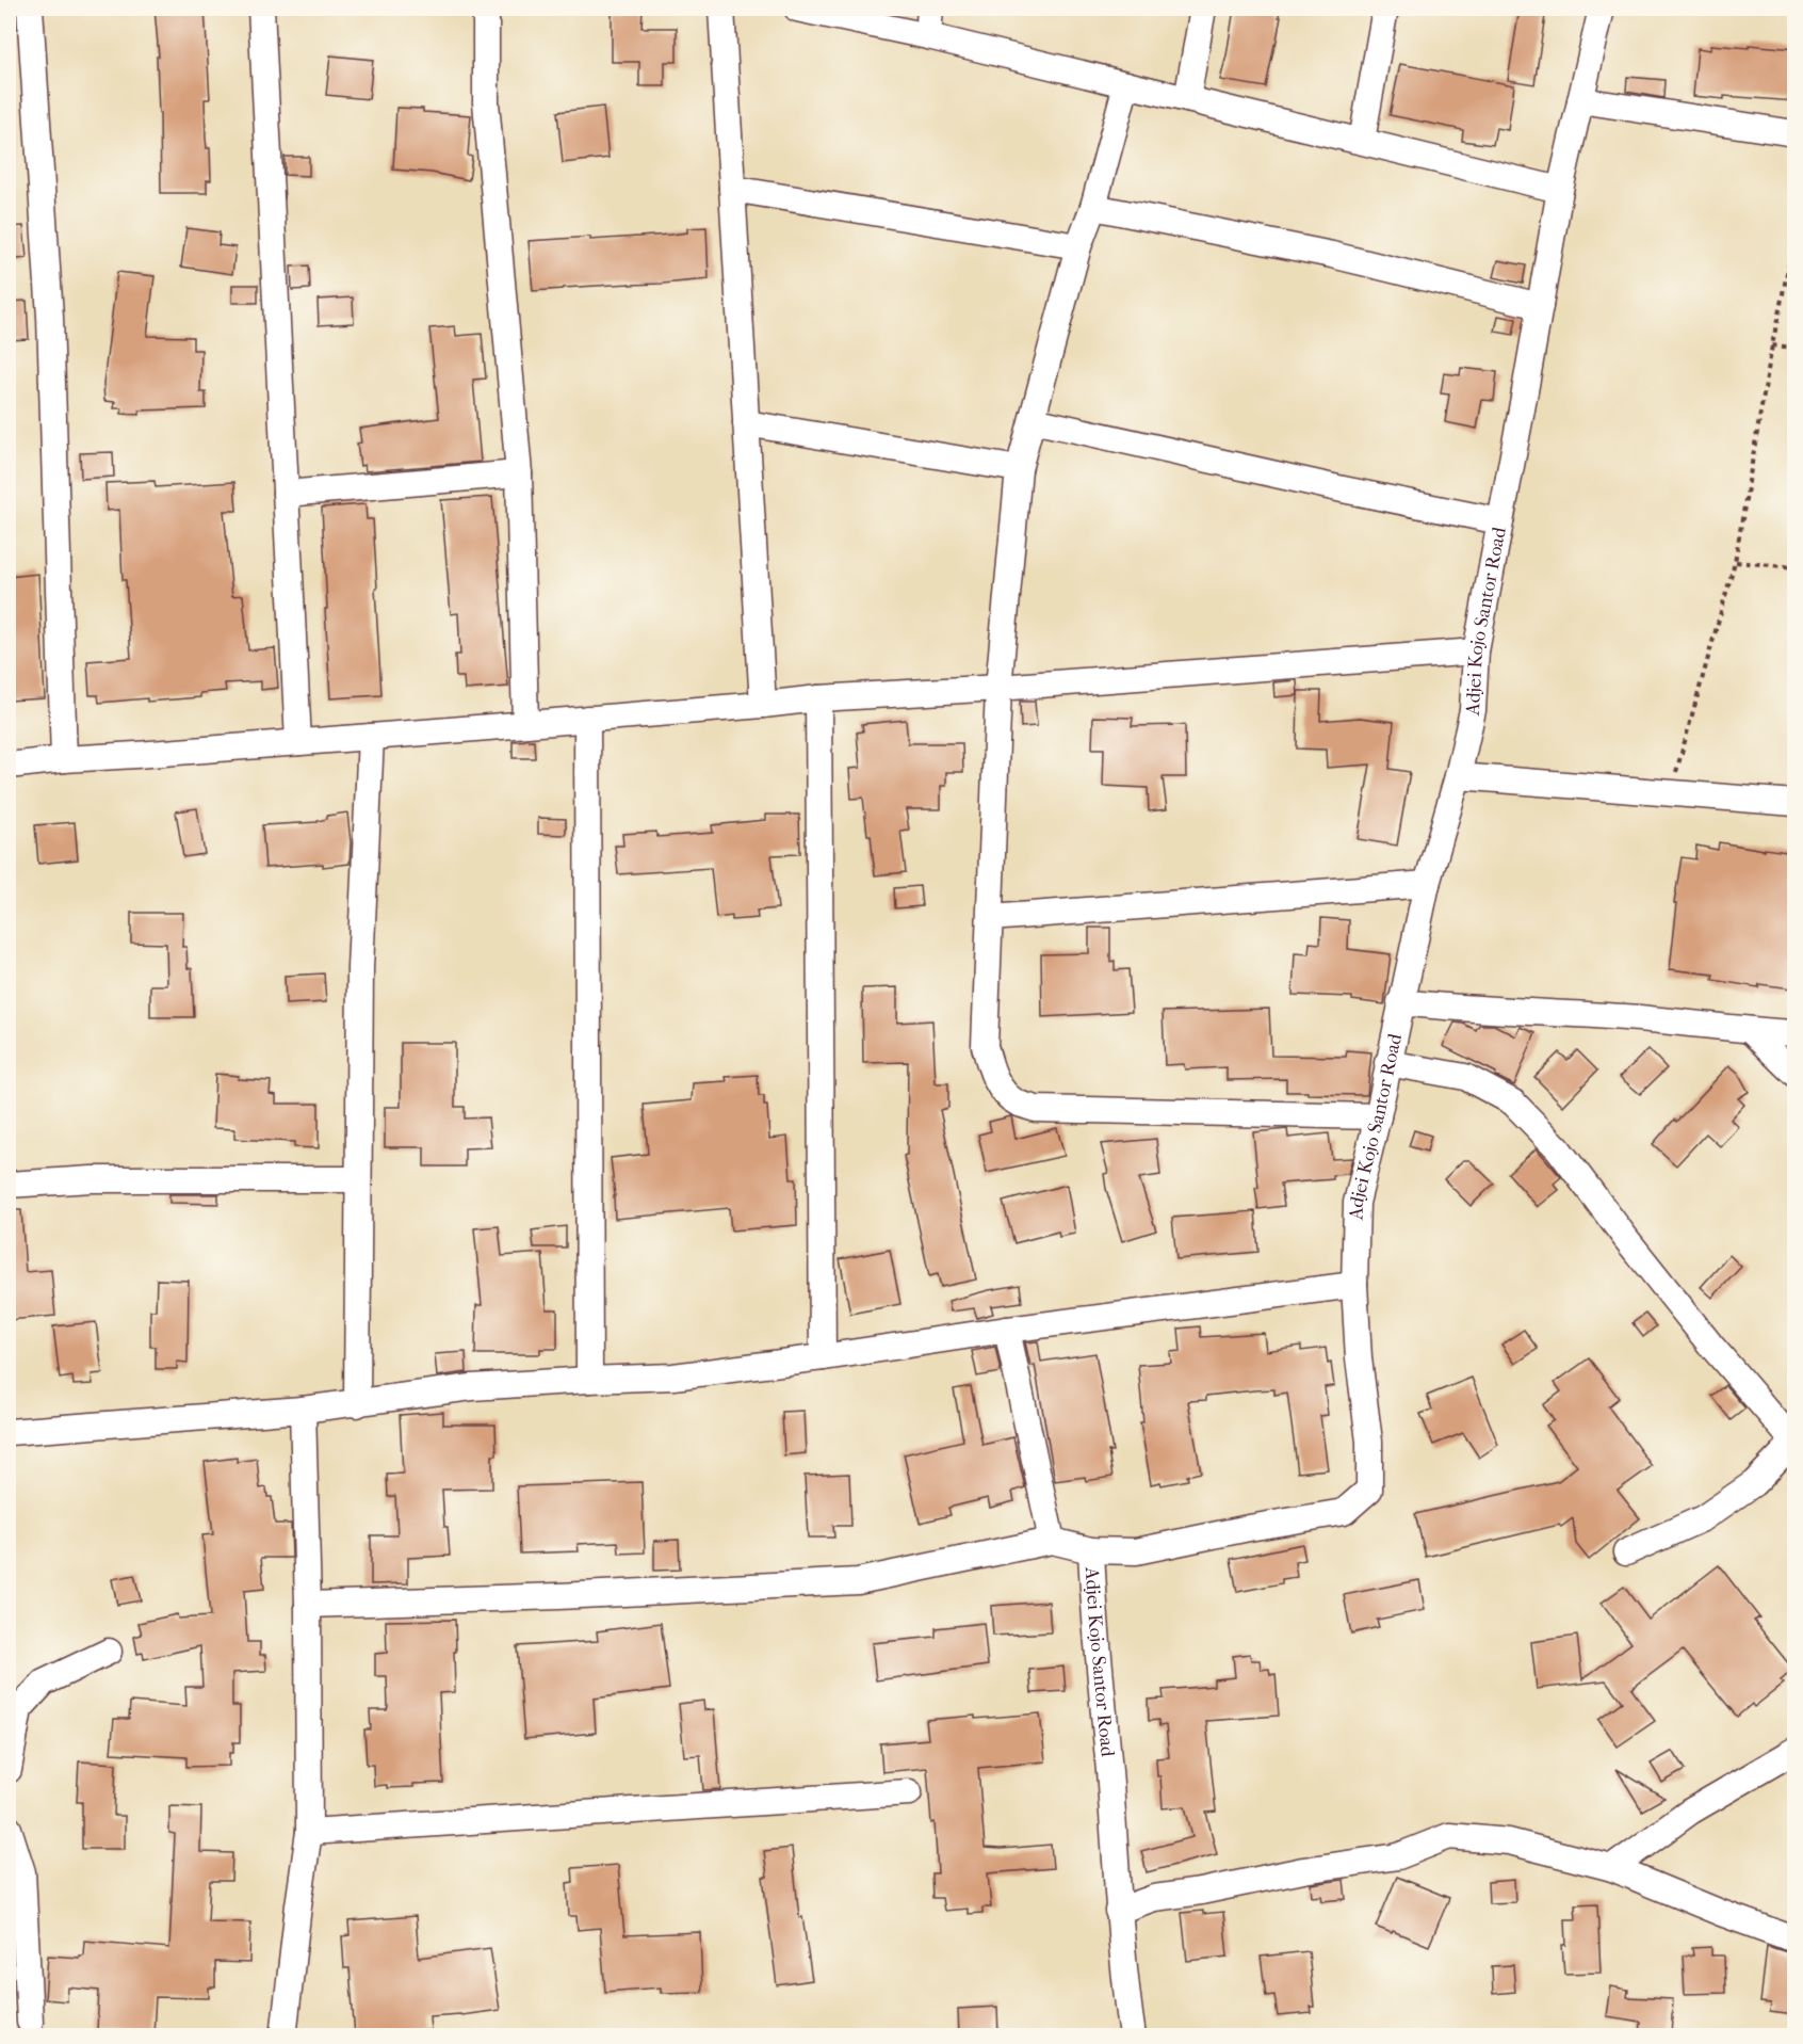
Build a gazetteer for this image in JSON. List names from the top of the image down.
{
  "streets": {
    "street": ["Adjei Kojo Santor Road"]
  }
}
